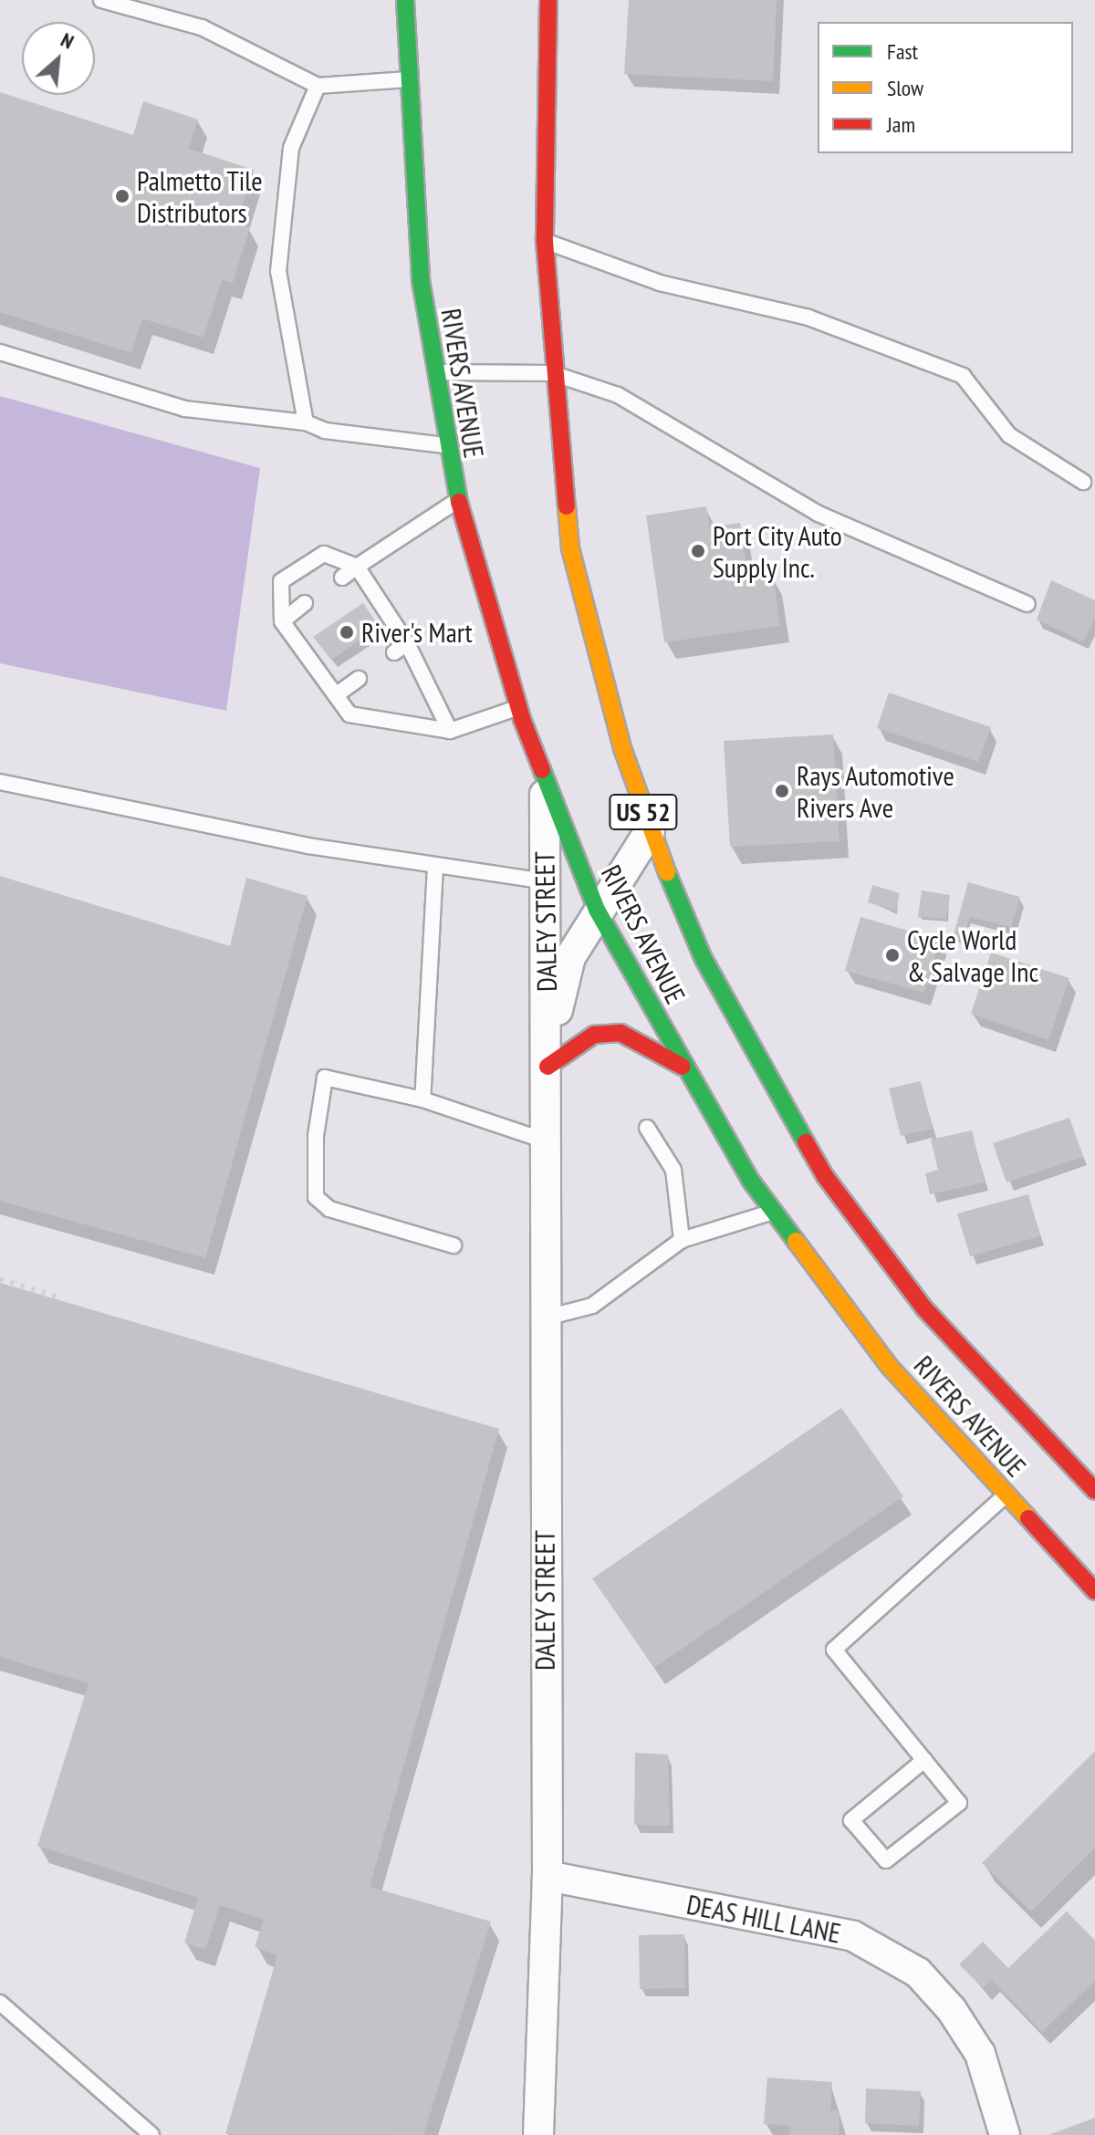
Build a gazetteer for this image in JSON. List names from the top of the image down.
{
  "streets": {
    "main road": ["RIVERS AVENUE", "US 52"],
    "street": ["DALEY STREET", "DEAS HILL LANE"]
  },
  "crossings": [
    ["RIVERS AVENUE", "DALEY STREET"],
    ["DALEY STREET", "DEAS HILL LANE"]
  ],
  "places": [
    "Palmetto Tile Distributors",
    "Port City Auto Supply Inc.",
    "River's Mart",
    "Rays Automotive Rivers Ave",
    "Cycle World & Salvage Inc"
  ],
  "legend": ["Fast", "Slow", "Jam"],
  "north": "top right"
}
